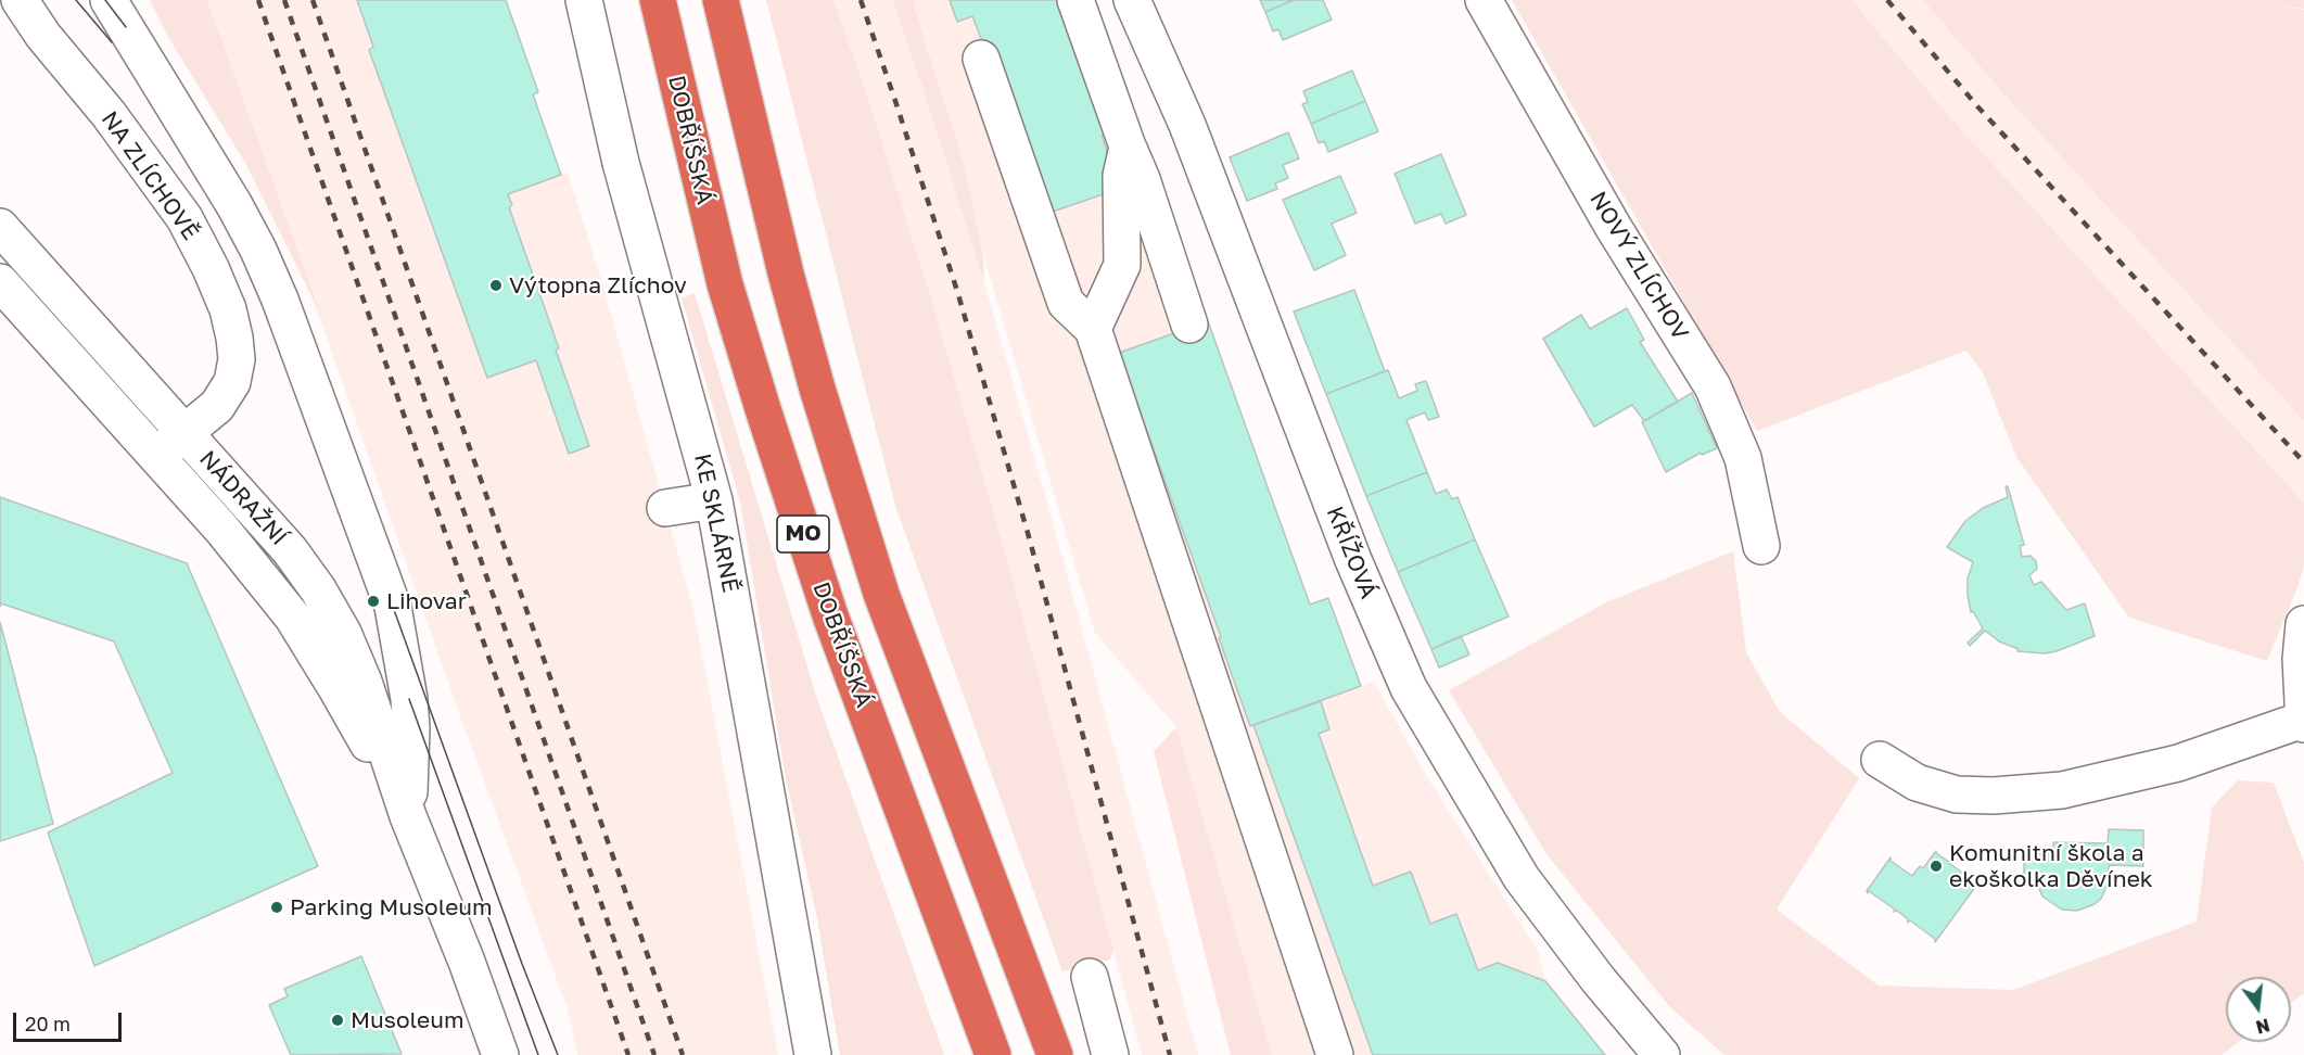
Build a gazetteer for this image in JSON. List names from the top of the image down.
{
  "streets": {
    "highway": ["DOBŘÍŠSKÁ", "MO"],
    "street": [
      "NA ZLÍCHOVĚ",
      "NOVÝ ZLÍCHOV",
      "NÁDRAŽNÍ",
      "KE SKLÁRNĚ",
      "KŘÍŽOVÁ"
    ]
  },
  "crossings": [
    ["NA ZLÍCHOVĚ", "NÁDRAŽNÍ"]
  ],
  "places": [
    "Výtopna Zlíchov",
    "Lihovar",
    "Komunitní škola a ekoškolka Děvínek",
    "Parking Musoleum",
    "Musoleum"
  ],
  "scale_bar": "20 m",
  "north": "bottom"
}
